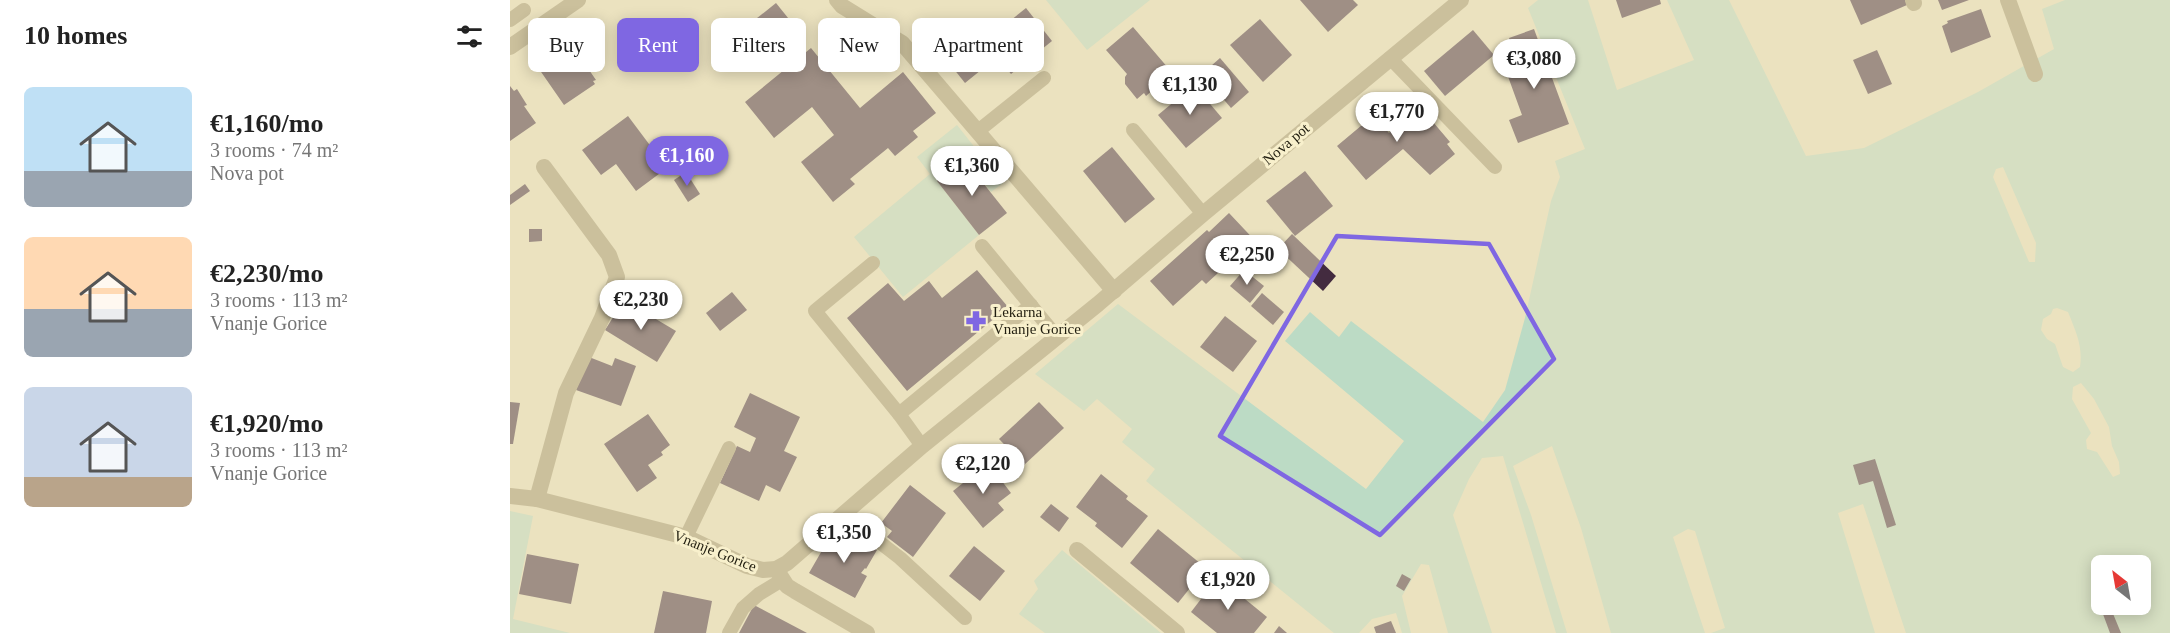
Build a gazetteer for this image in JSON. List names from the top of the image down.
{
  "streets": {
    "street": ["Nova pot", "Vnanje Gorice"]
  },
  "crossings": [
    ["Nova pot", "Vnanje Gorice"]
  ],
  "places": {
    "pharmacy": ["Lekarna Vnanje Gorice"]
  },
  "north": "top left",
  "page": {
    "heading": "10 homes",
    "chip": [
      "Buy",
      "Rent",
      "Filters",
      "New",
      "Apartment"
    ],
    "price": [
      "€3,080",
      "€1,130",
      "€1,770",
      "€1,160",
      "€1,360",
      "€2,250",
      "€2,230",
      "€2,120",
      "€1,350",
      "€1,920"
    ],
    "list": [
      {
        "name": "€1,160/mo",
        "note": "3 rooms · 74 m² · Nova pot"
      },
      {
        "name": "€2,230/mo",
        "note": "3 rooms · 113 m² · Vnanje Gorice"
      },
      {
        "name": "€1,920/mo",
        "note": "3 rooms · 113 m² · Vnanje Gorice"
      }
    ]
  }
}
